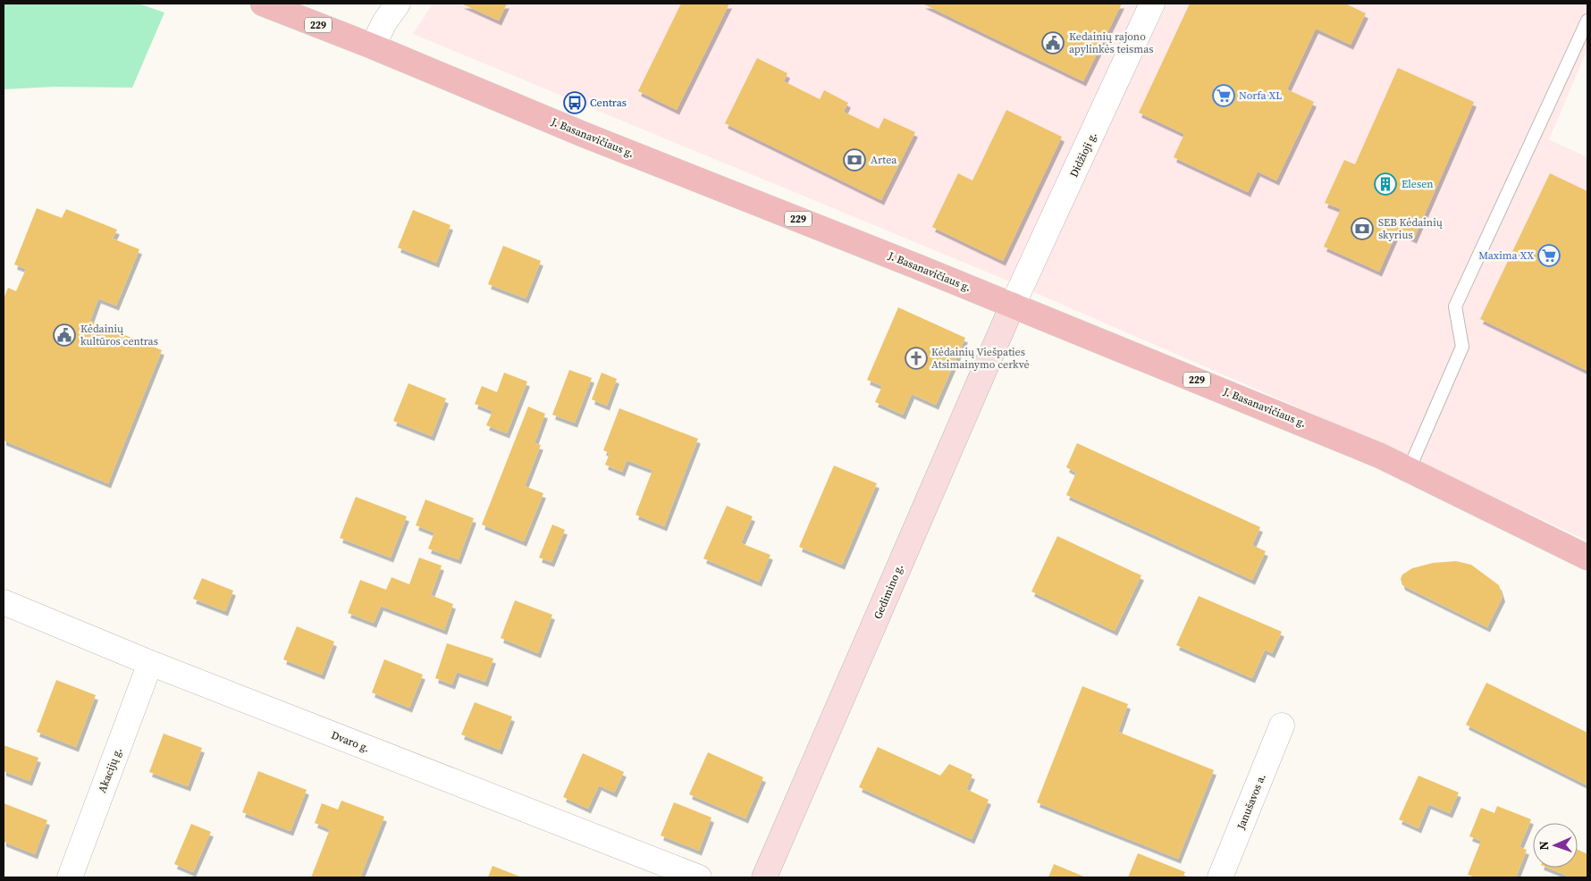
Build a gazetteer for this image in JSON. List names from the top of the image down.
{
  "streets": {
    "main road": ["229", "J. Basanavičiaus g.", "Gedimino g."],
    "street": [
      "Didžioji g.",
      "Dvaro g.",
      "Akacijų g.",
      "Janušavos a."
    ]
  },
  "crossings": [
    ["J. Basanavičiaus g.", "Didžioji g."],
    ["J. Basanavičiaus g.", "Gedimino g."],
    ["Didžioji g.", "Gedimino g."],
    ["Dvaro g.", "Akacijų g."]
  ],
  "places": {
    "public building": ["Kedainių rajono apylinkės teismas", "Kėdainių kultūros centras"],
    "supermarket": ["Norfa XL", "Maxima XX"],
    "bus stop": ["Centras"],
    "bank": ["Artea", "SEB Kėdainių skyrius"],
    "building": ["Elesen"],
    "church": ["Kėdainių Viešpaties Atsimainymo cerkvė"]
  },
  "north": "left"
}
